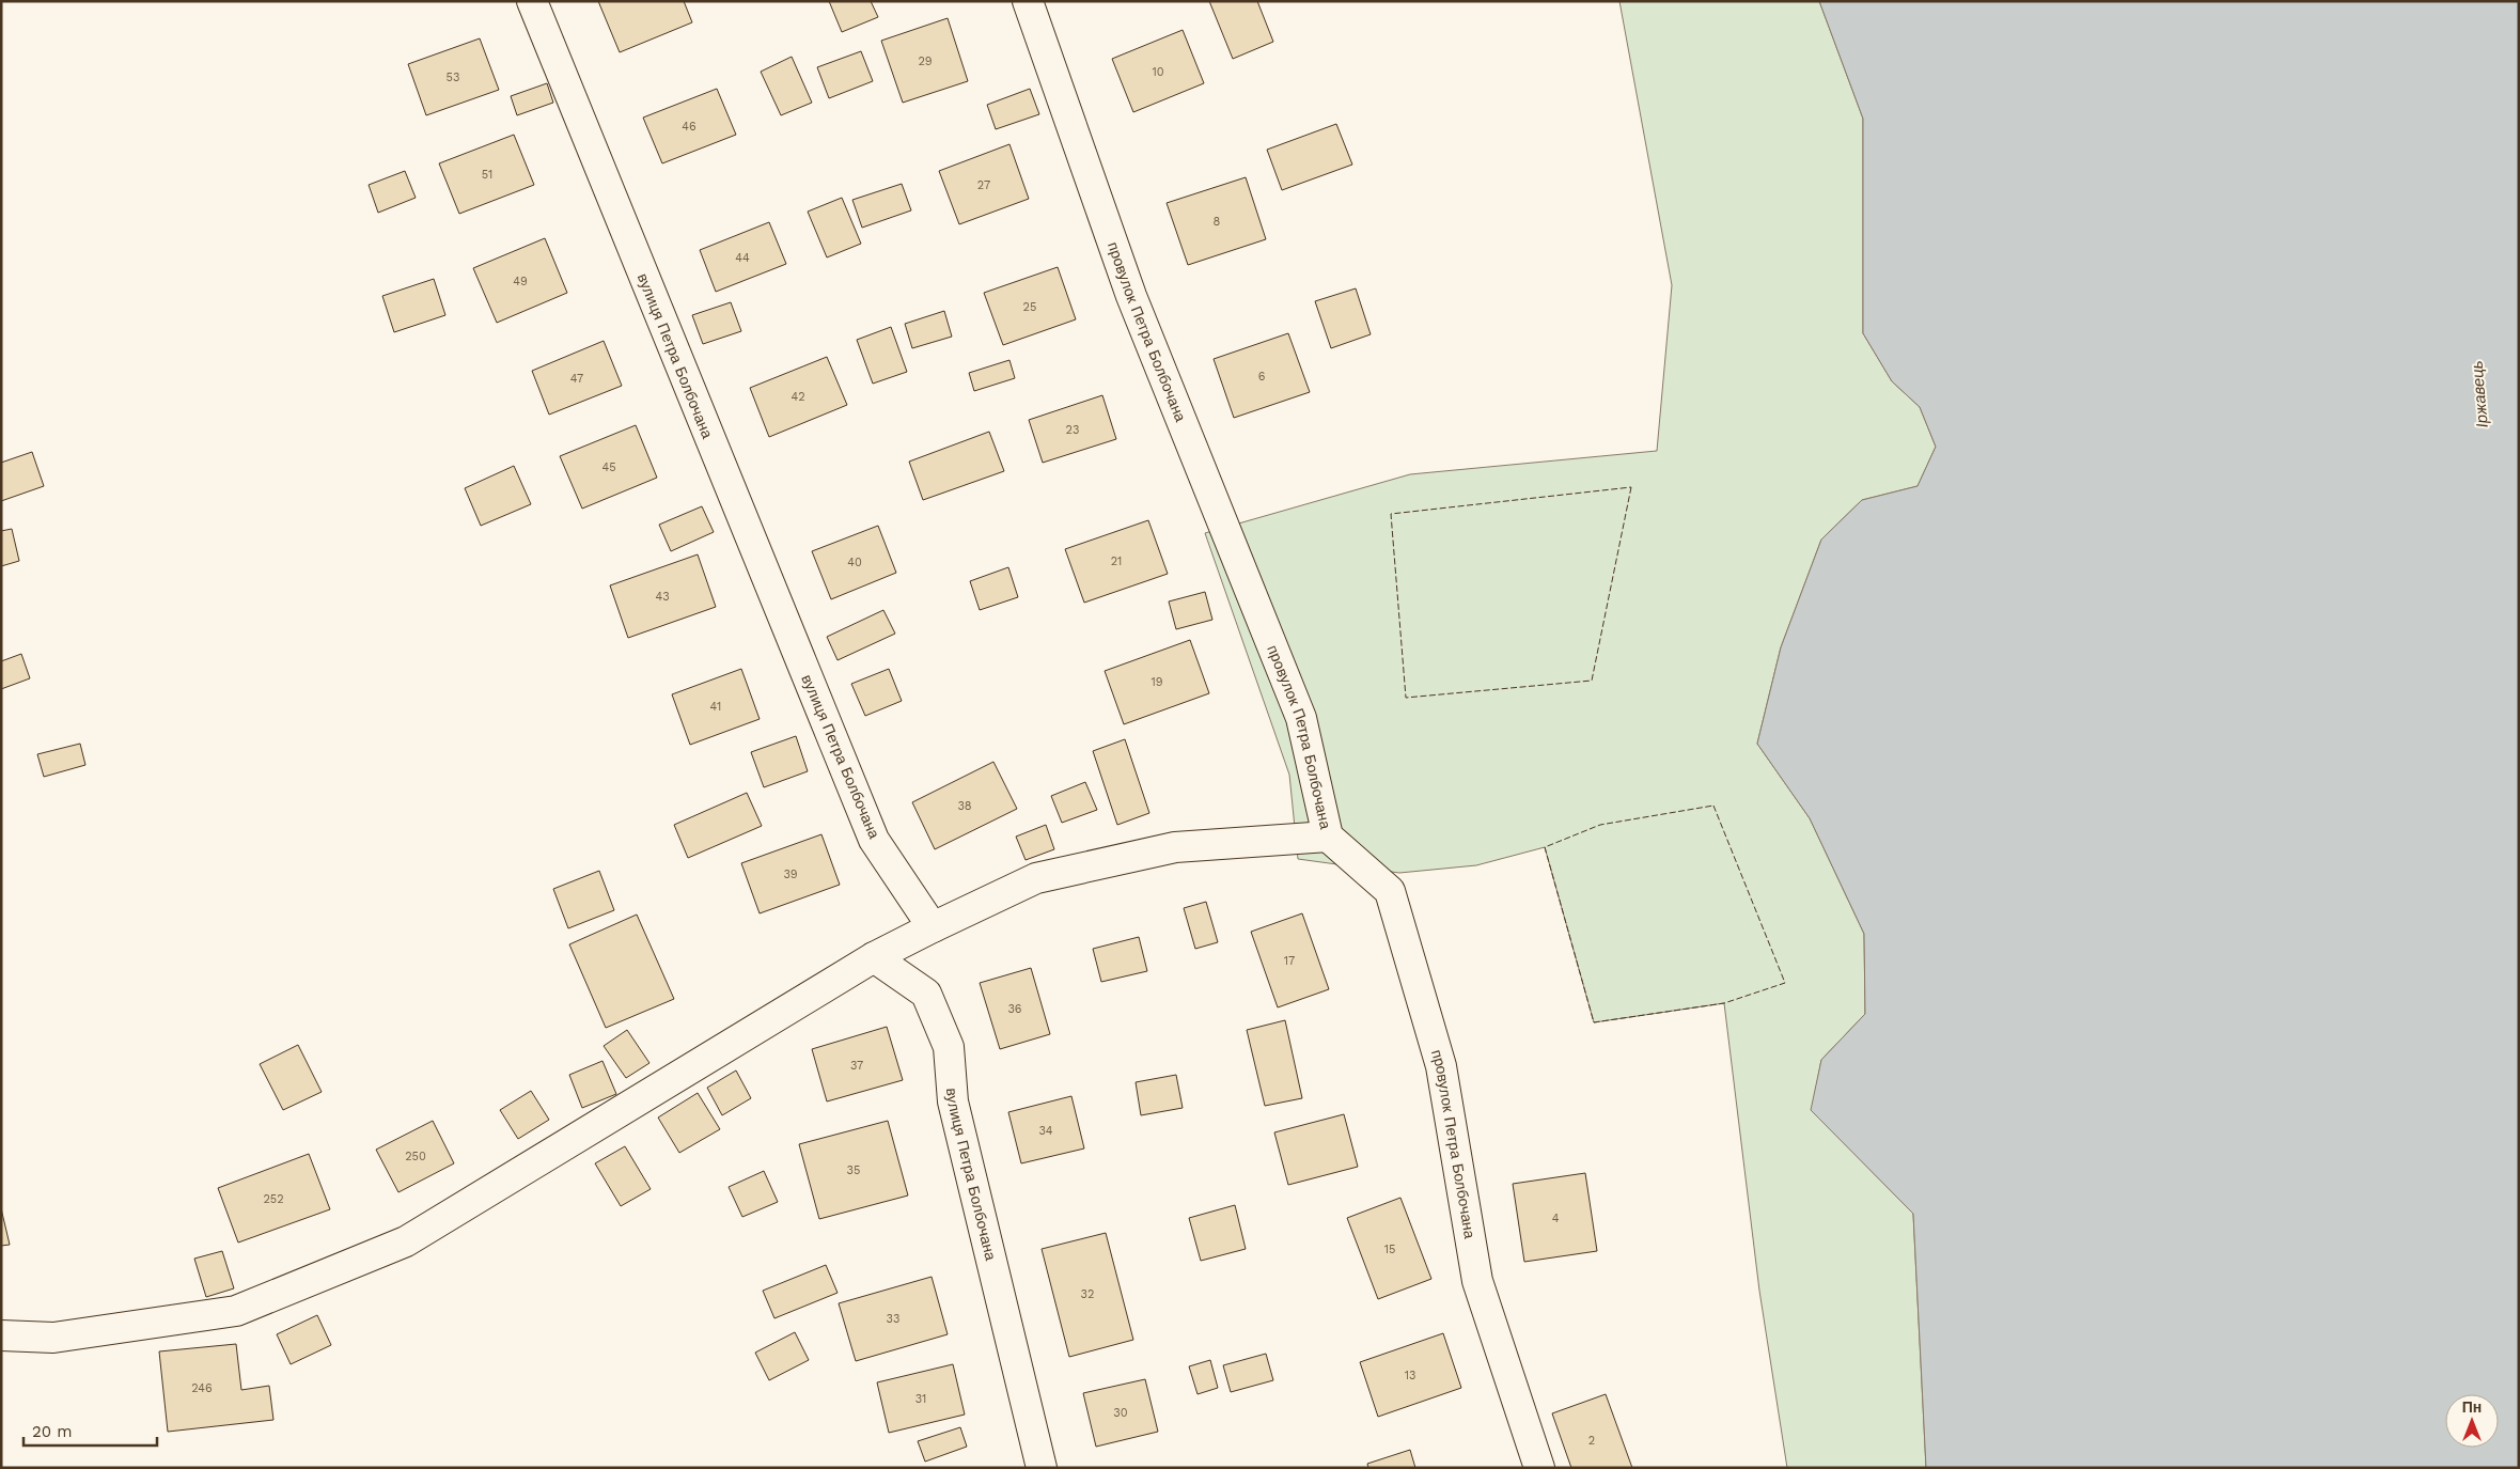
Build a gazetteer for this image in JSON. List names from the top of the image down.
{
  "streets": {
    "street": ["провулок Петра Болбочана", "вулиця Петра Болбочана"]
  },
  "water": ["Іржавець"],
  "house_numbers": [
    "29",
    "10",
    "53",
    "46",
    "51",
    "27",
    "8",
    "44",
    "49",
    "25",
    "6",
    "47",
    "42",
    "23",
    "45",
    "21",
    "40",
    "43",
    "19",
    "41",
    "38",
    "39",
    "17",
    "36",
    "37",
    "34",
    "250",
    "35",
    "252",
    "4",
    "15",
    "32",
    "33",
    "13",
    "246",
    "31",
    "30",
    "2"
  ],
  "scale_bar": "20 m",
  "north": "top"
}
